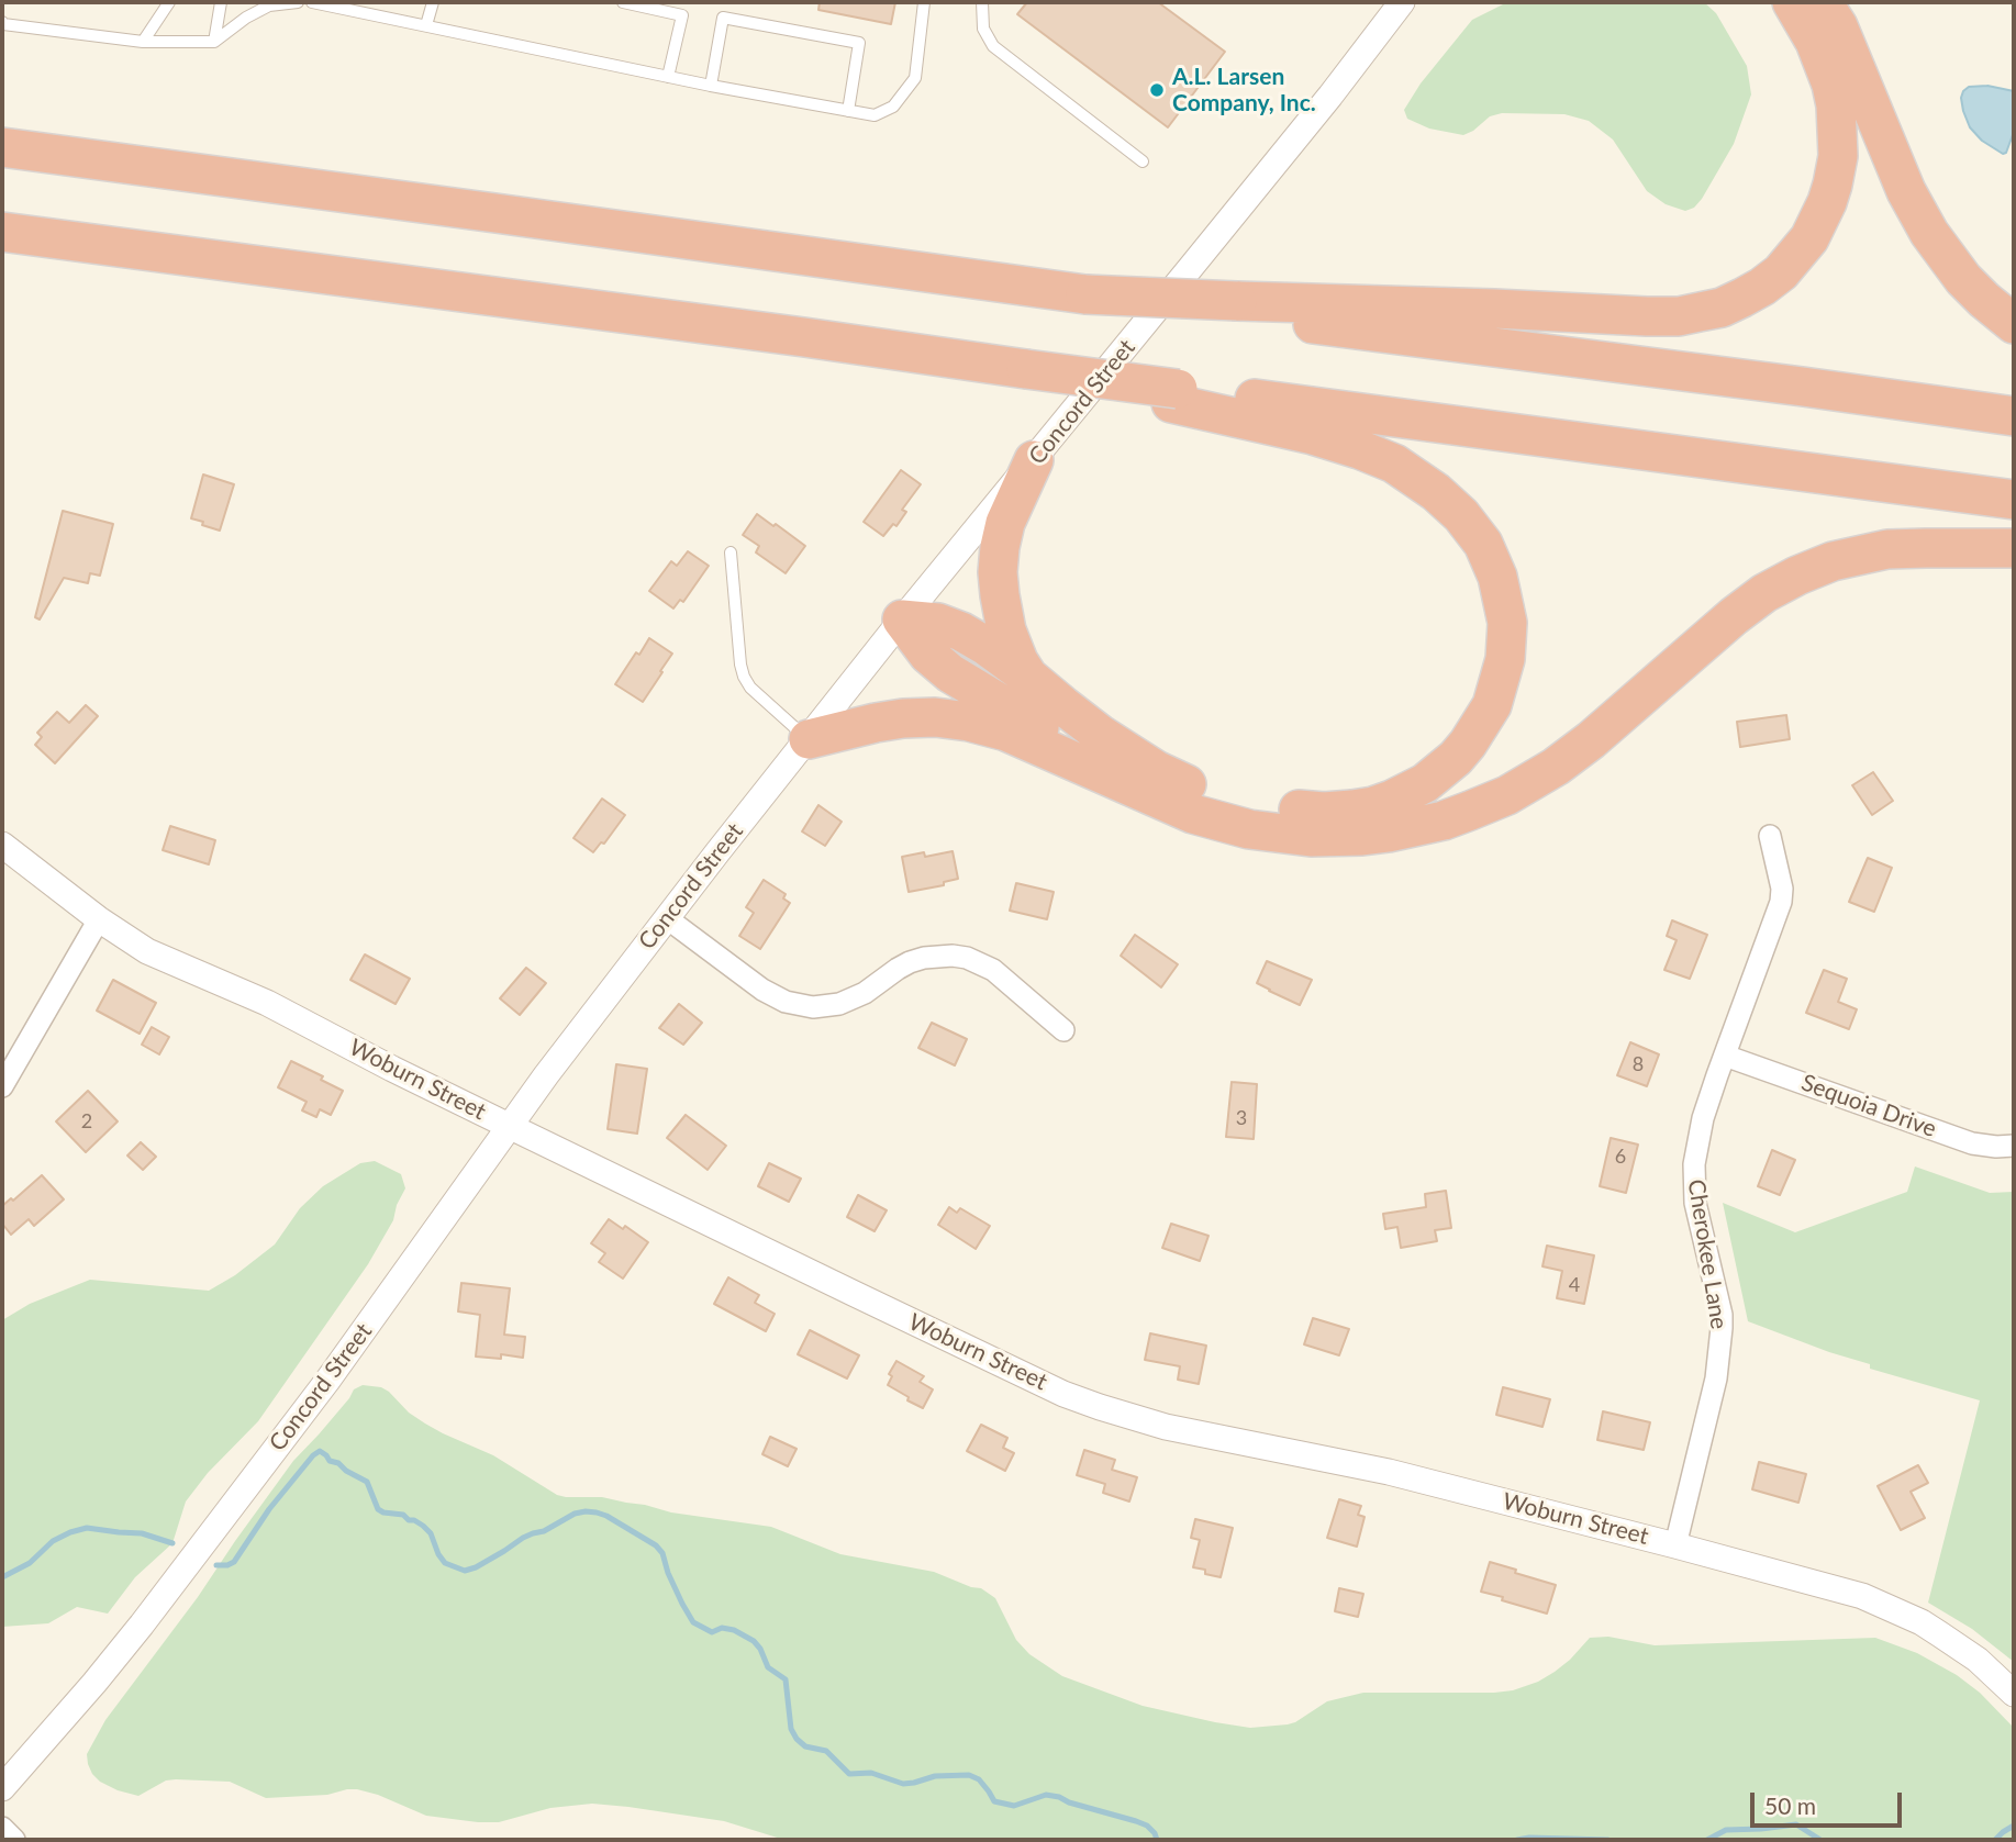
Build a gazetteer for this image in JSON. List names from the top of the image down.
{
  "streets": {
    "street": [
      "Concord Street",
      "Woburn Street",
      "Sequoia Drive",
      "Cherokee Lane"
    ]
  },
  "crossings": [
    ["Concord Street", "Woburn Street"],
    ["Woburn Street", "Cherokee Lane"],
    ["Sequoia Drive", "Cherokee Lane"]
  ],
  "places": ["A.L. Larsen Company, Inc."],
  "house_numbers": [
    "8",
    "3",
    "2",
    "6",
    "4"
  ],
  "scale_bar": "50 m"
}
